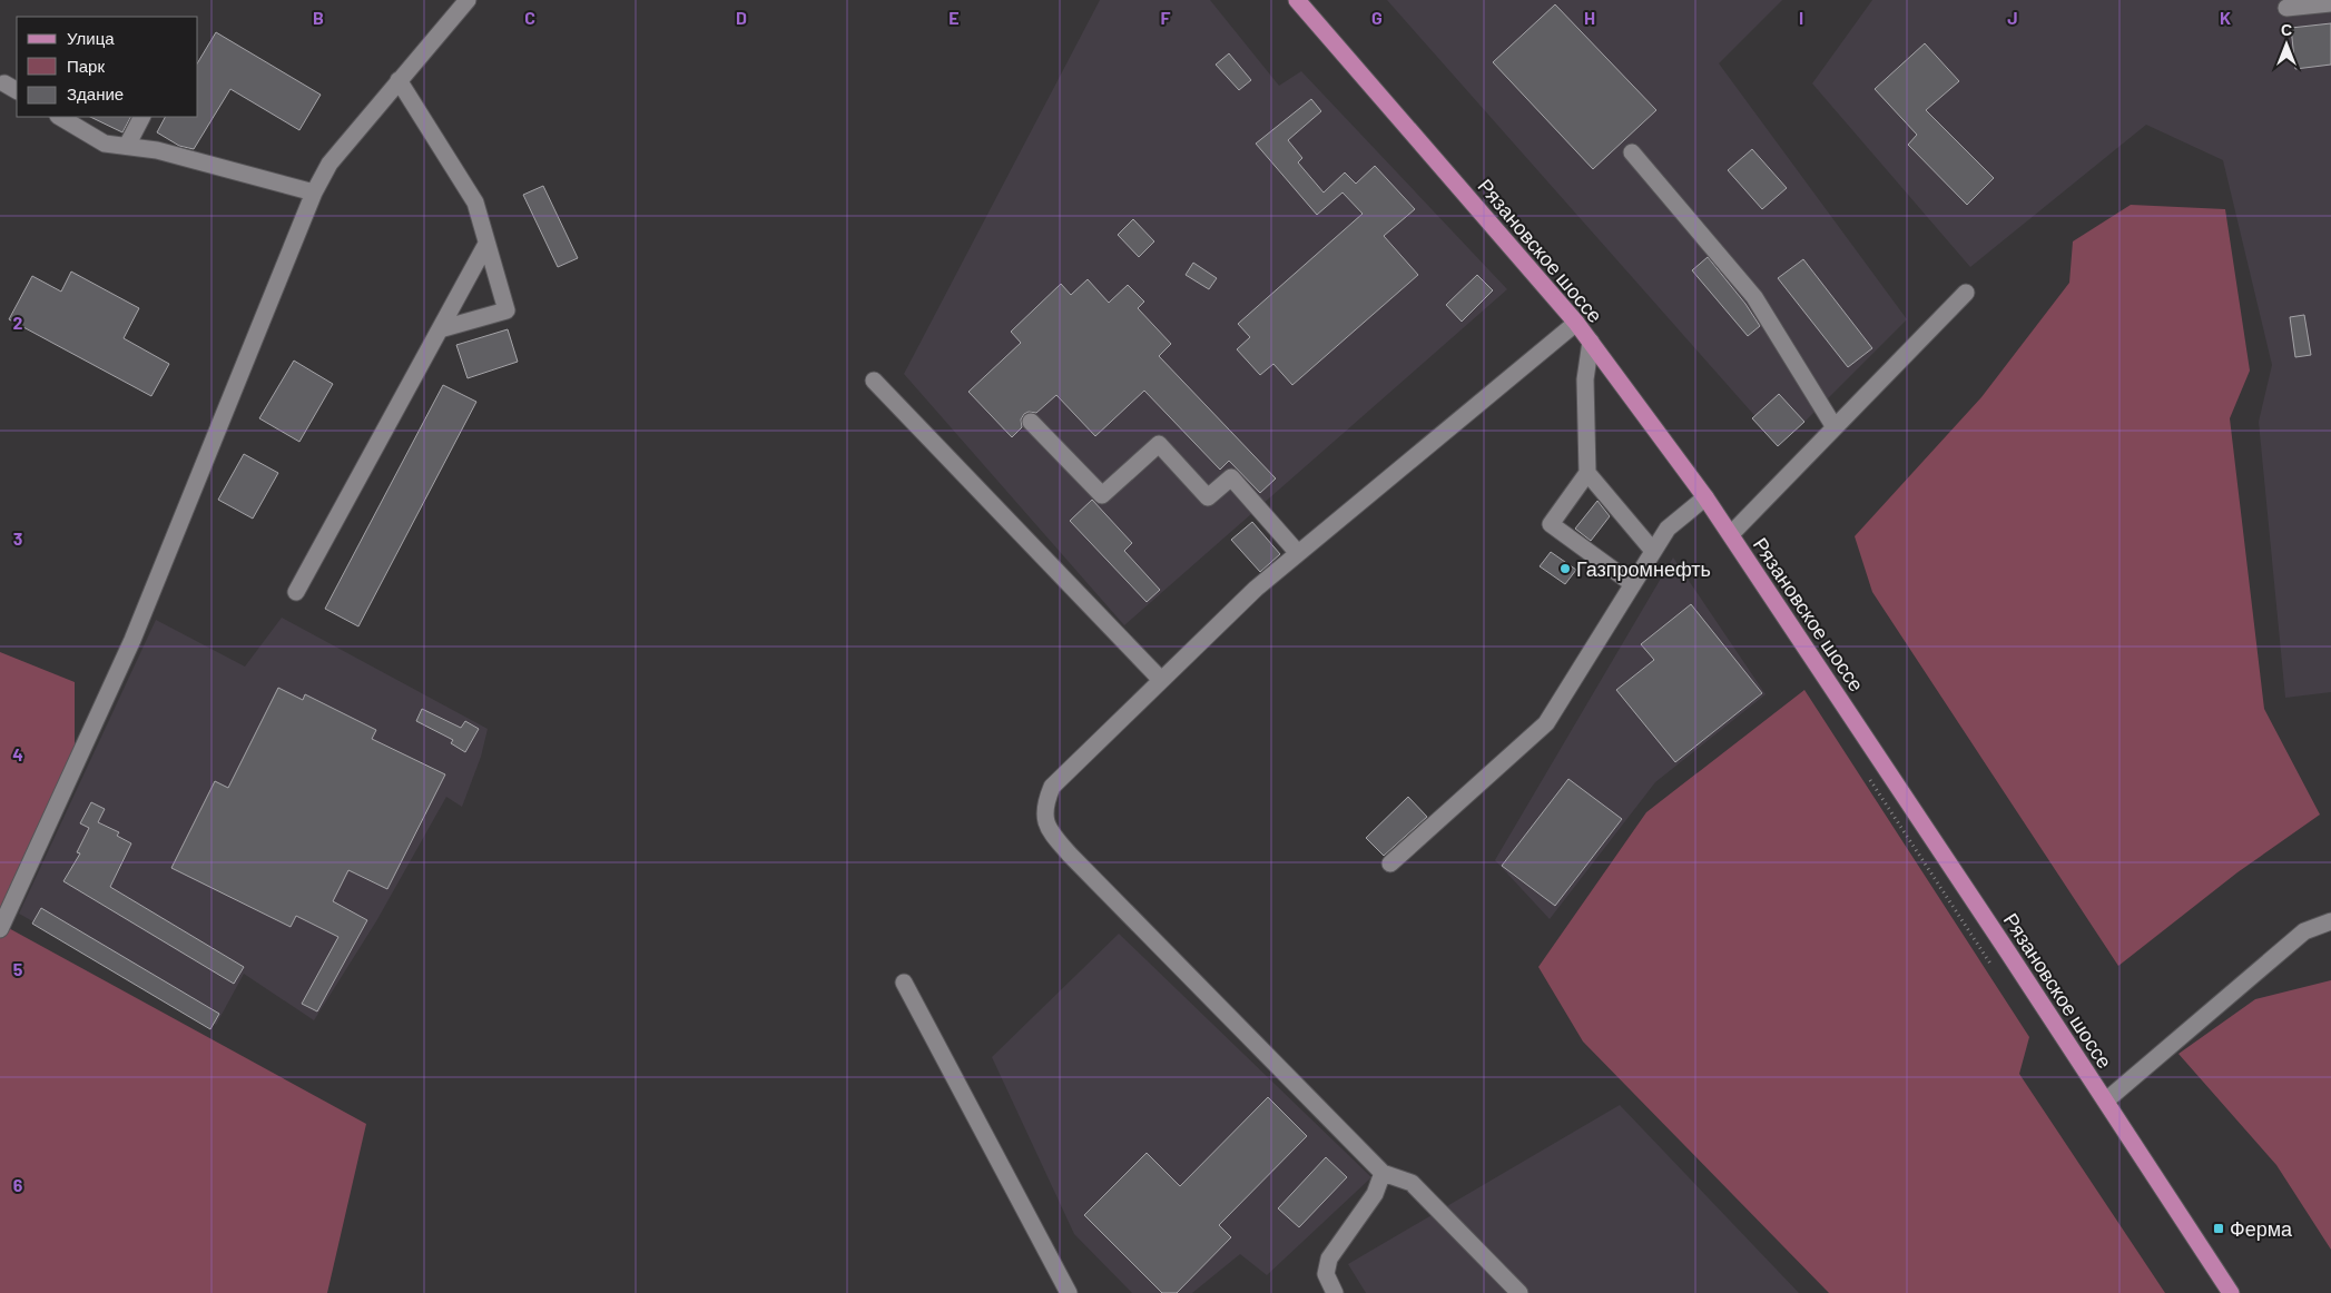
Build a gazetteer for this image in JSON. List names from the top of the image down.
{
  "streets": {
    "main road": ["Рязановское шоссе"]
  },
  "places": {
    "other": ["Газпромнефть"],
    "transit": ["Ферма"]
  },
  "legend": ["Улица", "Парк", "Здание"],
  "north": "top",
  "grid": {
    "columns": [
      "B",
      "C",
      "D",
      "E",
      "F",
      "G",
      "H",
      "I",
      "J",
      "K"
    ],
    "rows": [
      "2",
      "3",
      "4",
      "5",
      "6"
    ]
  }
}
